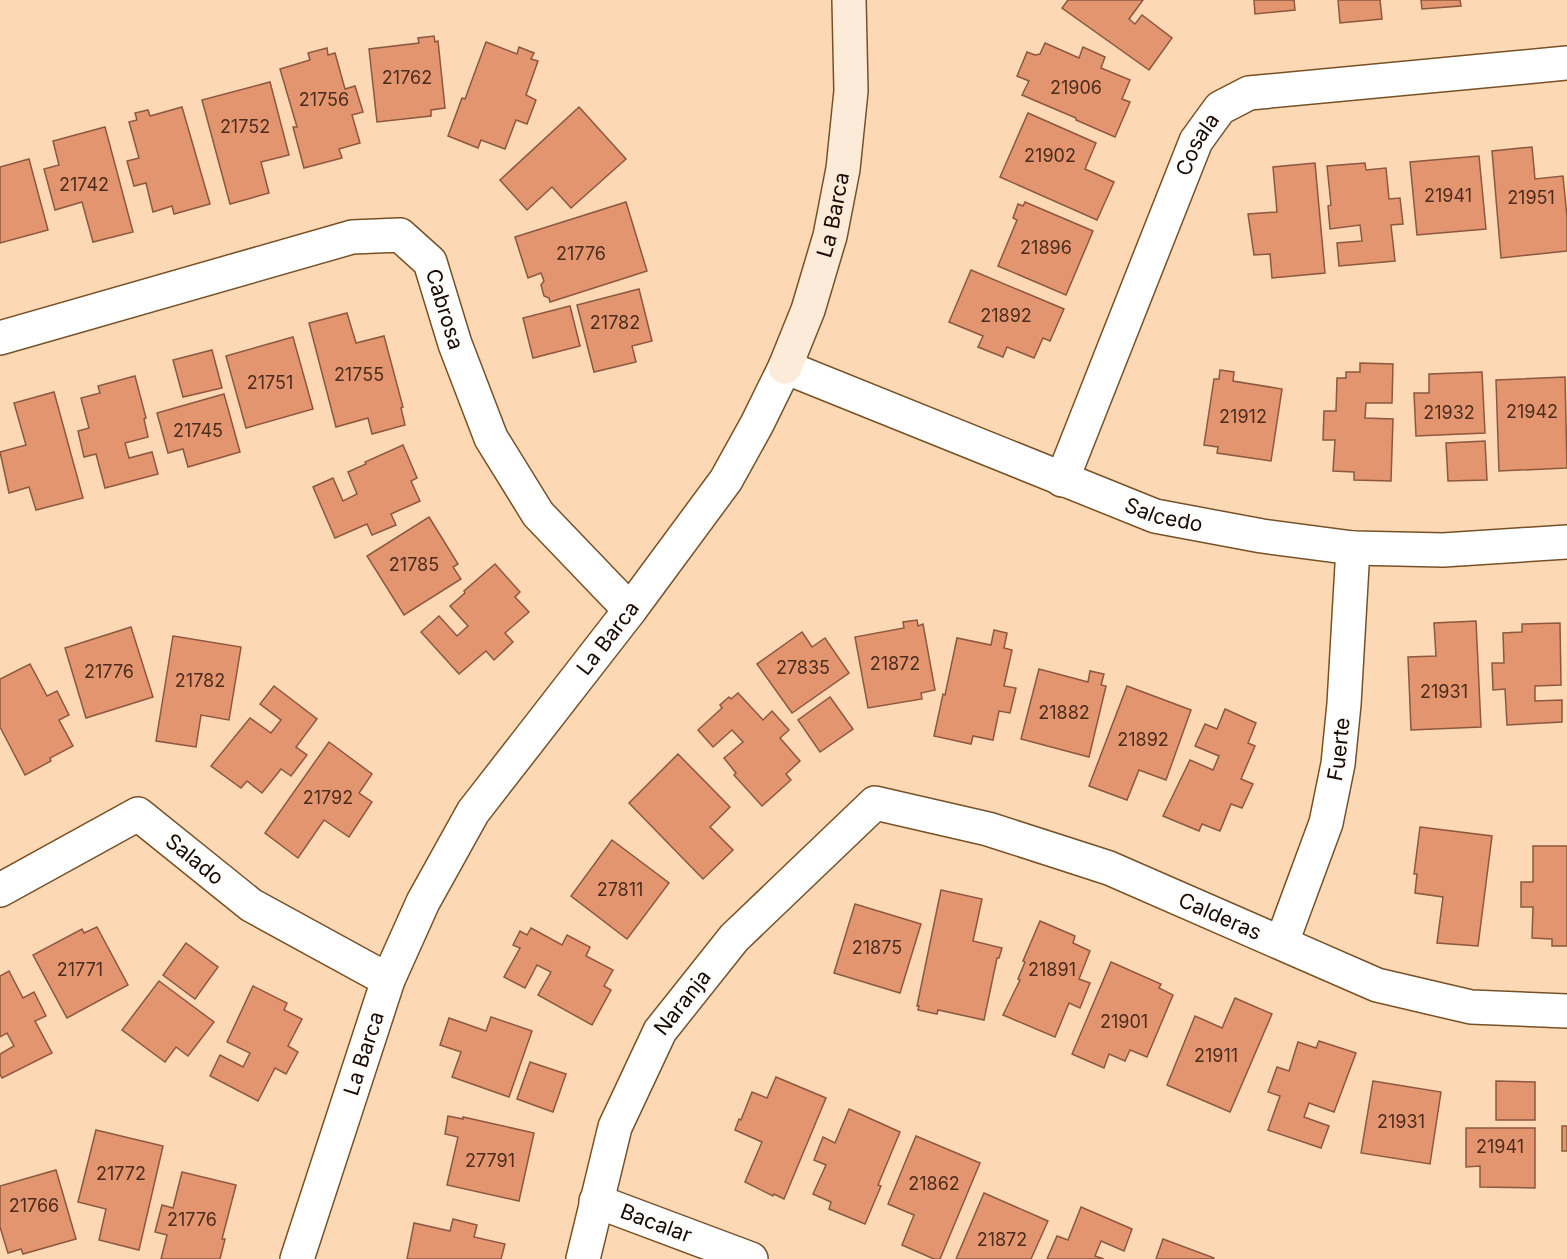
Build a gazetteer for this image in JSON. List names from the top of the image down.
{
  "streets": {
    "street": [
      "Cosala",
      "La Barca",
      "Cabrosa",
      "Salcedo",
      "Fuerte",
      "Salado",
      "Calderas",
      "Naranja",
      "Bacalar"
    ]
  },
  "crossings": [
    ["Cosala", "Salcedo"],
    ["La Barca", "Cabrosa"],
    ["La Barca", "Salcedo"],
    ["La Barca", "Salado"],
    ["Salcedo", "Fuerte"],
    ["Fuerte", "Calderas"],
    ["Calderas", "Naranja"],
    ["Naranja", "Bacalar"]
  ],
  "house_numbers": [
    "21762",
    "21906",
    "21756",
    "21752",
    "21902",
    "21742",
    "21941",
    "21951",
    "21896",
    "21776",
    "21892",
    "21782",
    "21755",
    "21751",
    "21942",
    "21932",
    "21912",
    "21745",
    "21785",
    "21872",
    "27835",
    "21776",
    "21782",
    "21931",
    "21882",
    "21892",
    "21792",
    "27811",
    "21875",
    "21771",
    "21891",
    "21901",
    "21911",
    "21931",
    "21941",
    "27791",
    "21772",
    "21862",
    "21766",
    "21776",
    "21872"
  ]
}
